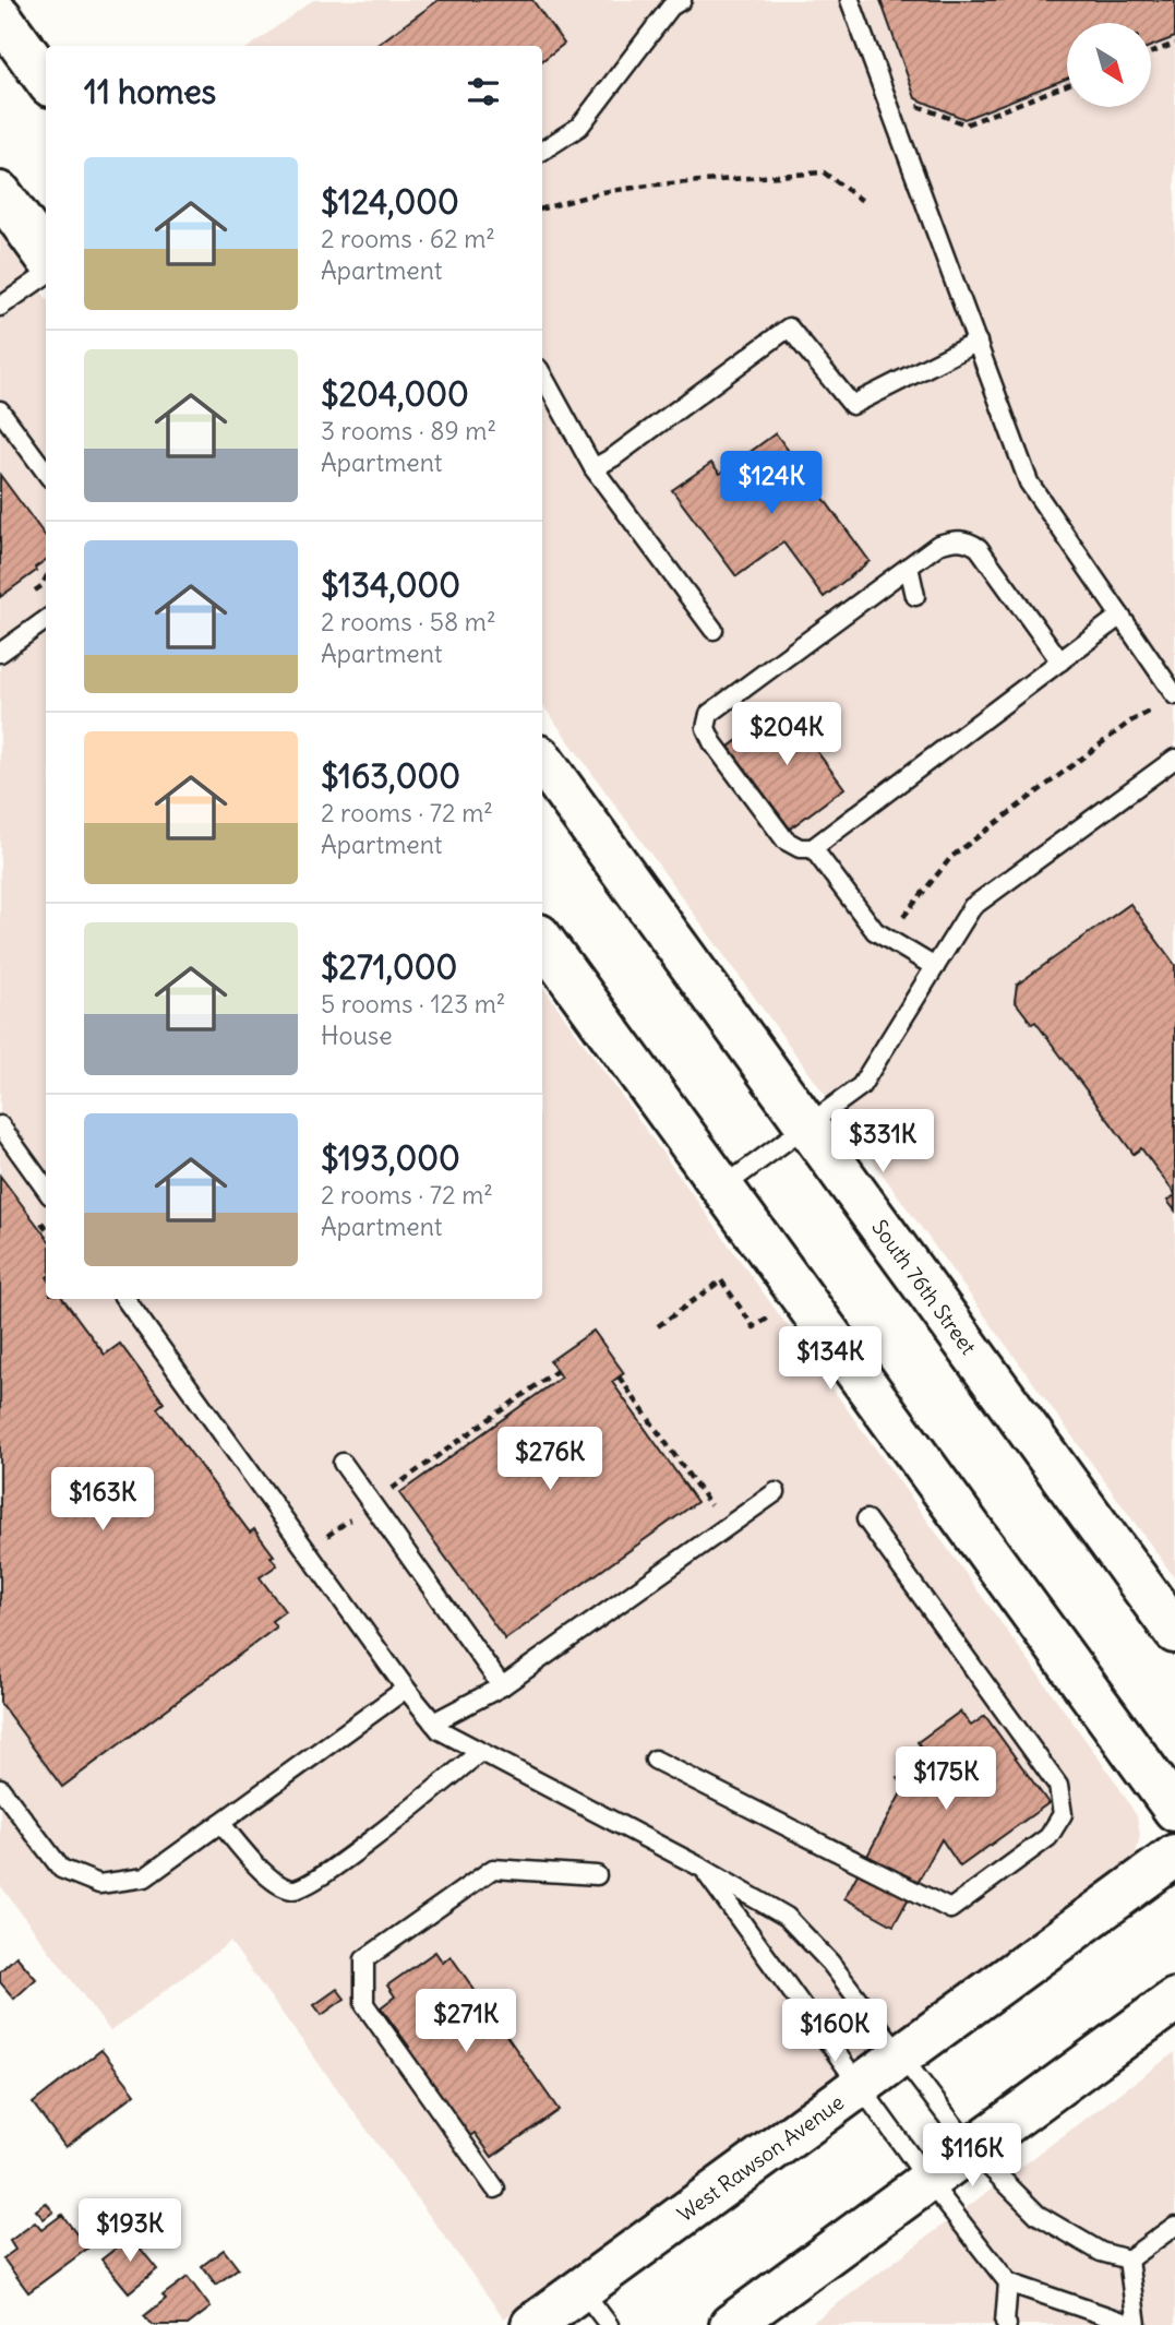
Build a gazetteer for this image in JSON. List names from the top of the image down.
{
  "streets": {
    "main road": ["South 76th Street", "West Rawson Avenue"]
  },
  "north": "bottom right",
  "page": {
    "heading": "11 homes",
    "list": [
      {
        "name": "$124,000",
        "note": "2 rooms · 62 m² · Apartment"
      },
      {
        "name": "$204,000",
        "note": "3 rooms · 89 m² · Apartment"
      },
      {
        "name": "$134,000",
        "note": "2 rooms · 58 m² · Apartment"
      },
      {
        "name": "$163,000",
        "note": "2 rooms · 72 m² · Apartment"
      },
      {
        "name": "$271,000",
        "note": "5 rooms · 123 m² · House"
      },
      {
        "name": "$193,000",
        "note": "2 rooms · 72 m² · Apartment"
      }
    ],
    "price": [
      "$124K",
      "$204K",
      "$331K",
      "$134K",
      "$276K",
      "$163K",
      "$175K",
      "$271K",
      "$160K",
      "$116K",
      "$193K"
    ]
  }
}
